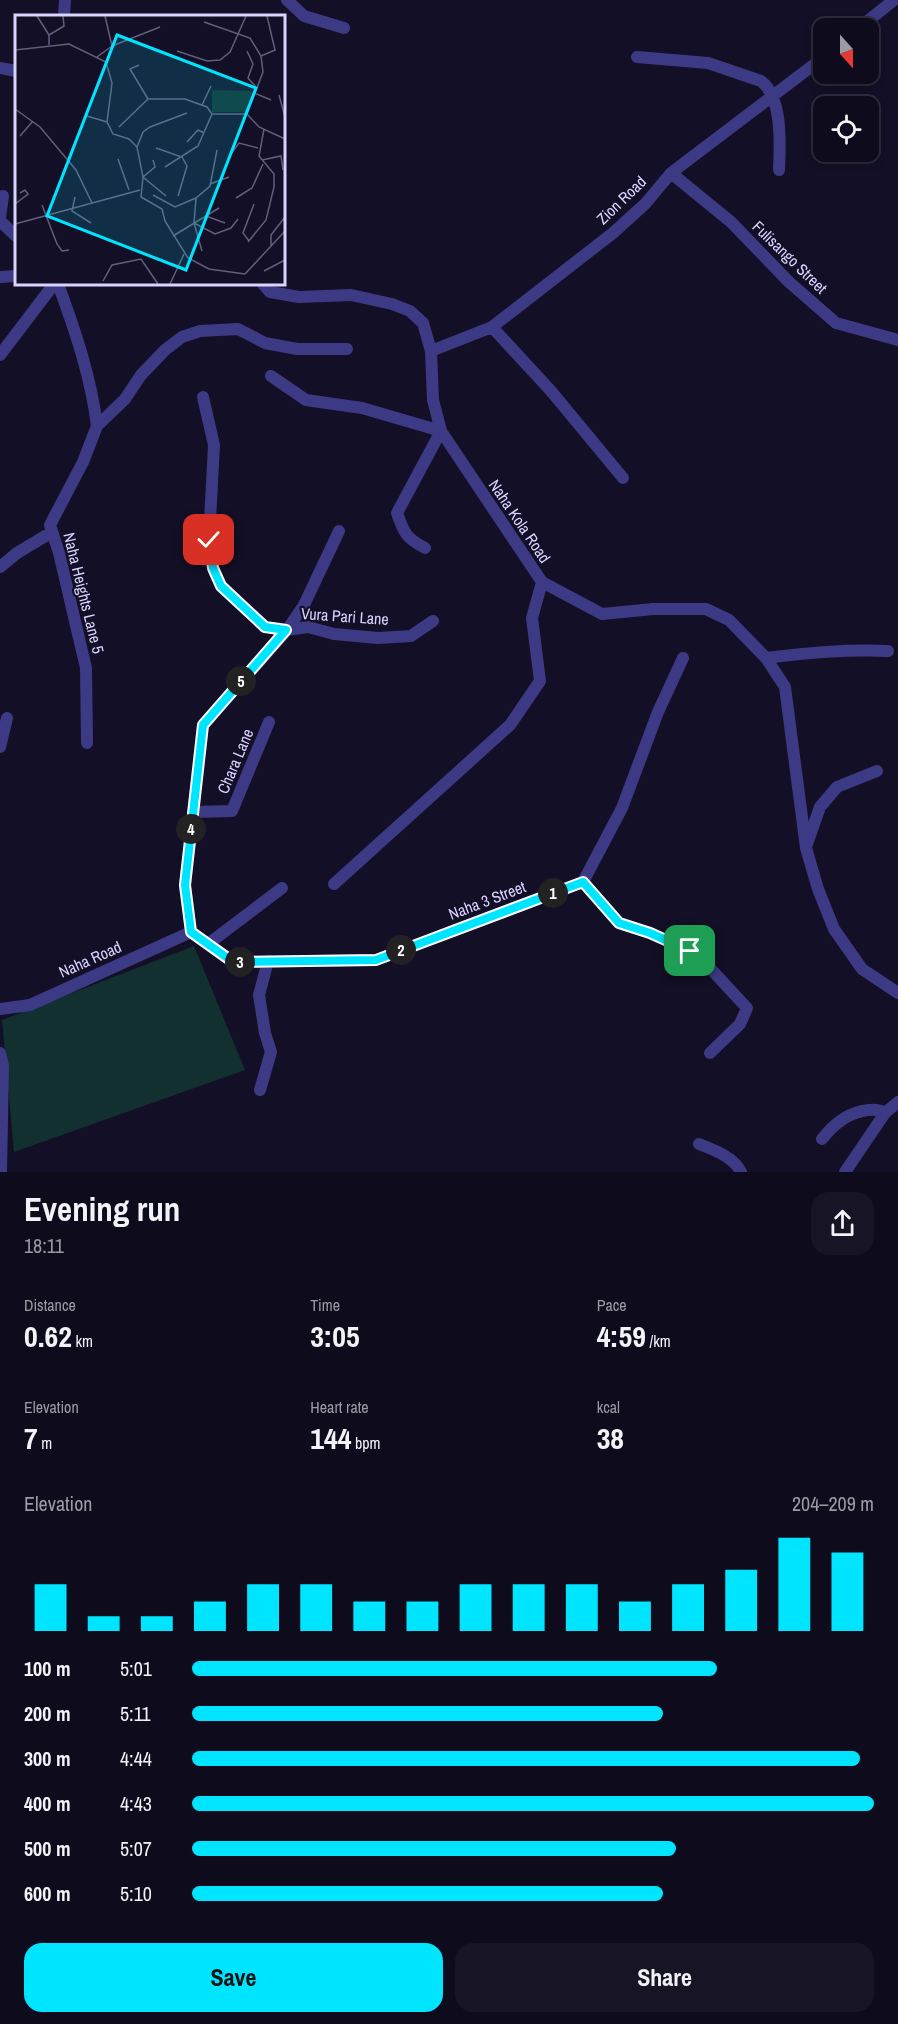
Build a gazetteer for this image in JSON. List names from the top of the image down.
{
  "streets": {
    "street": [
      "Zion Road",
      "Fulisango Street",
      "Naha Kola Road",
      "Naha Heights Lane 5",
      "Vura Pari Lane",
      "Chara Lane",
      "Naha 3 Street",
      "Naha Road"
    ]
  },
  "crossings": [
    ["Zion Road", "Fulisango Street"],
    ["Zion Road", "Naha Kola Road"],
    ["Naha 3 Street", "Naha Road"]
  ],
  "north": "bottom",
  "page": {
    "pins": [
      "5",
      "4",
      "1",
      "2",
      "3"
    ],
    "heading": ["Evening run", "18:11"],
    "stats": [
      ["Distance", "0.62 km"],
      ["Time", "3:05"],
      ["Pace", "4:59 /km"],
      ["Elevation", "7 m"],
      ["Heart rate", "144 bpm"],
      ["kcal", "38"]
    ],
    "chart": ["Elevation", "204–209 m"],
    "list": [
      {
        "name": "100 m",
        "note": "5:01"
      },
      {
        "name": "200 m",
        "note": "5:11"
      },
      {
        "name": "300 m",
        "note": "4:44"
      },
      {
        "name": "400 m",
        "note": "4:43"
      },
      {
        "name": "500 m",
        "note": "5:07"
      },
      {
        "name": "600 m",
        "note": "5:10"
      }
    ],
    "buttons": ["Save", "Share"]
  }
}
